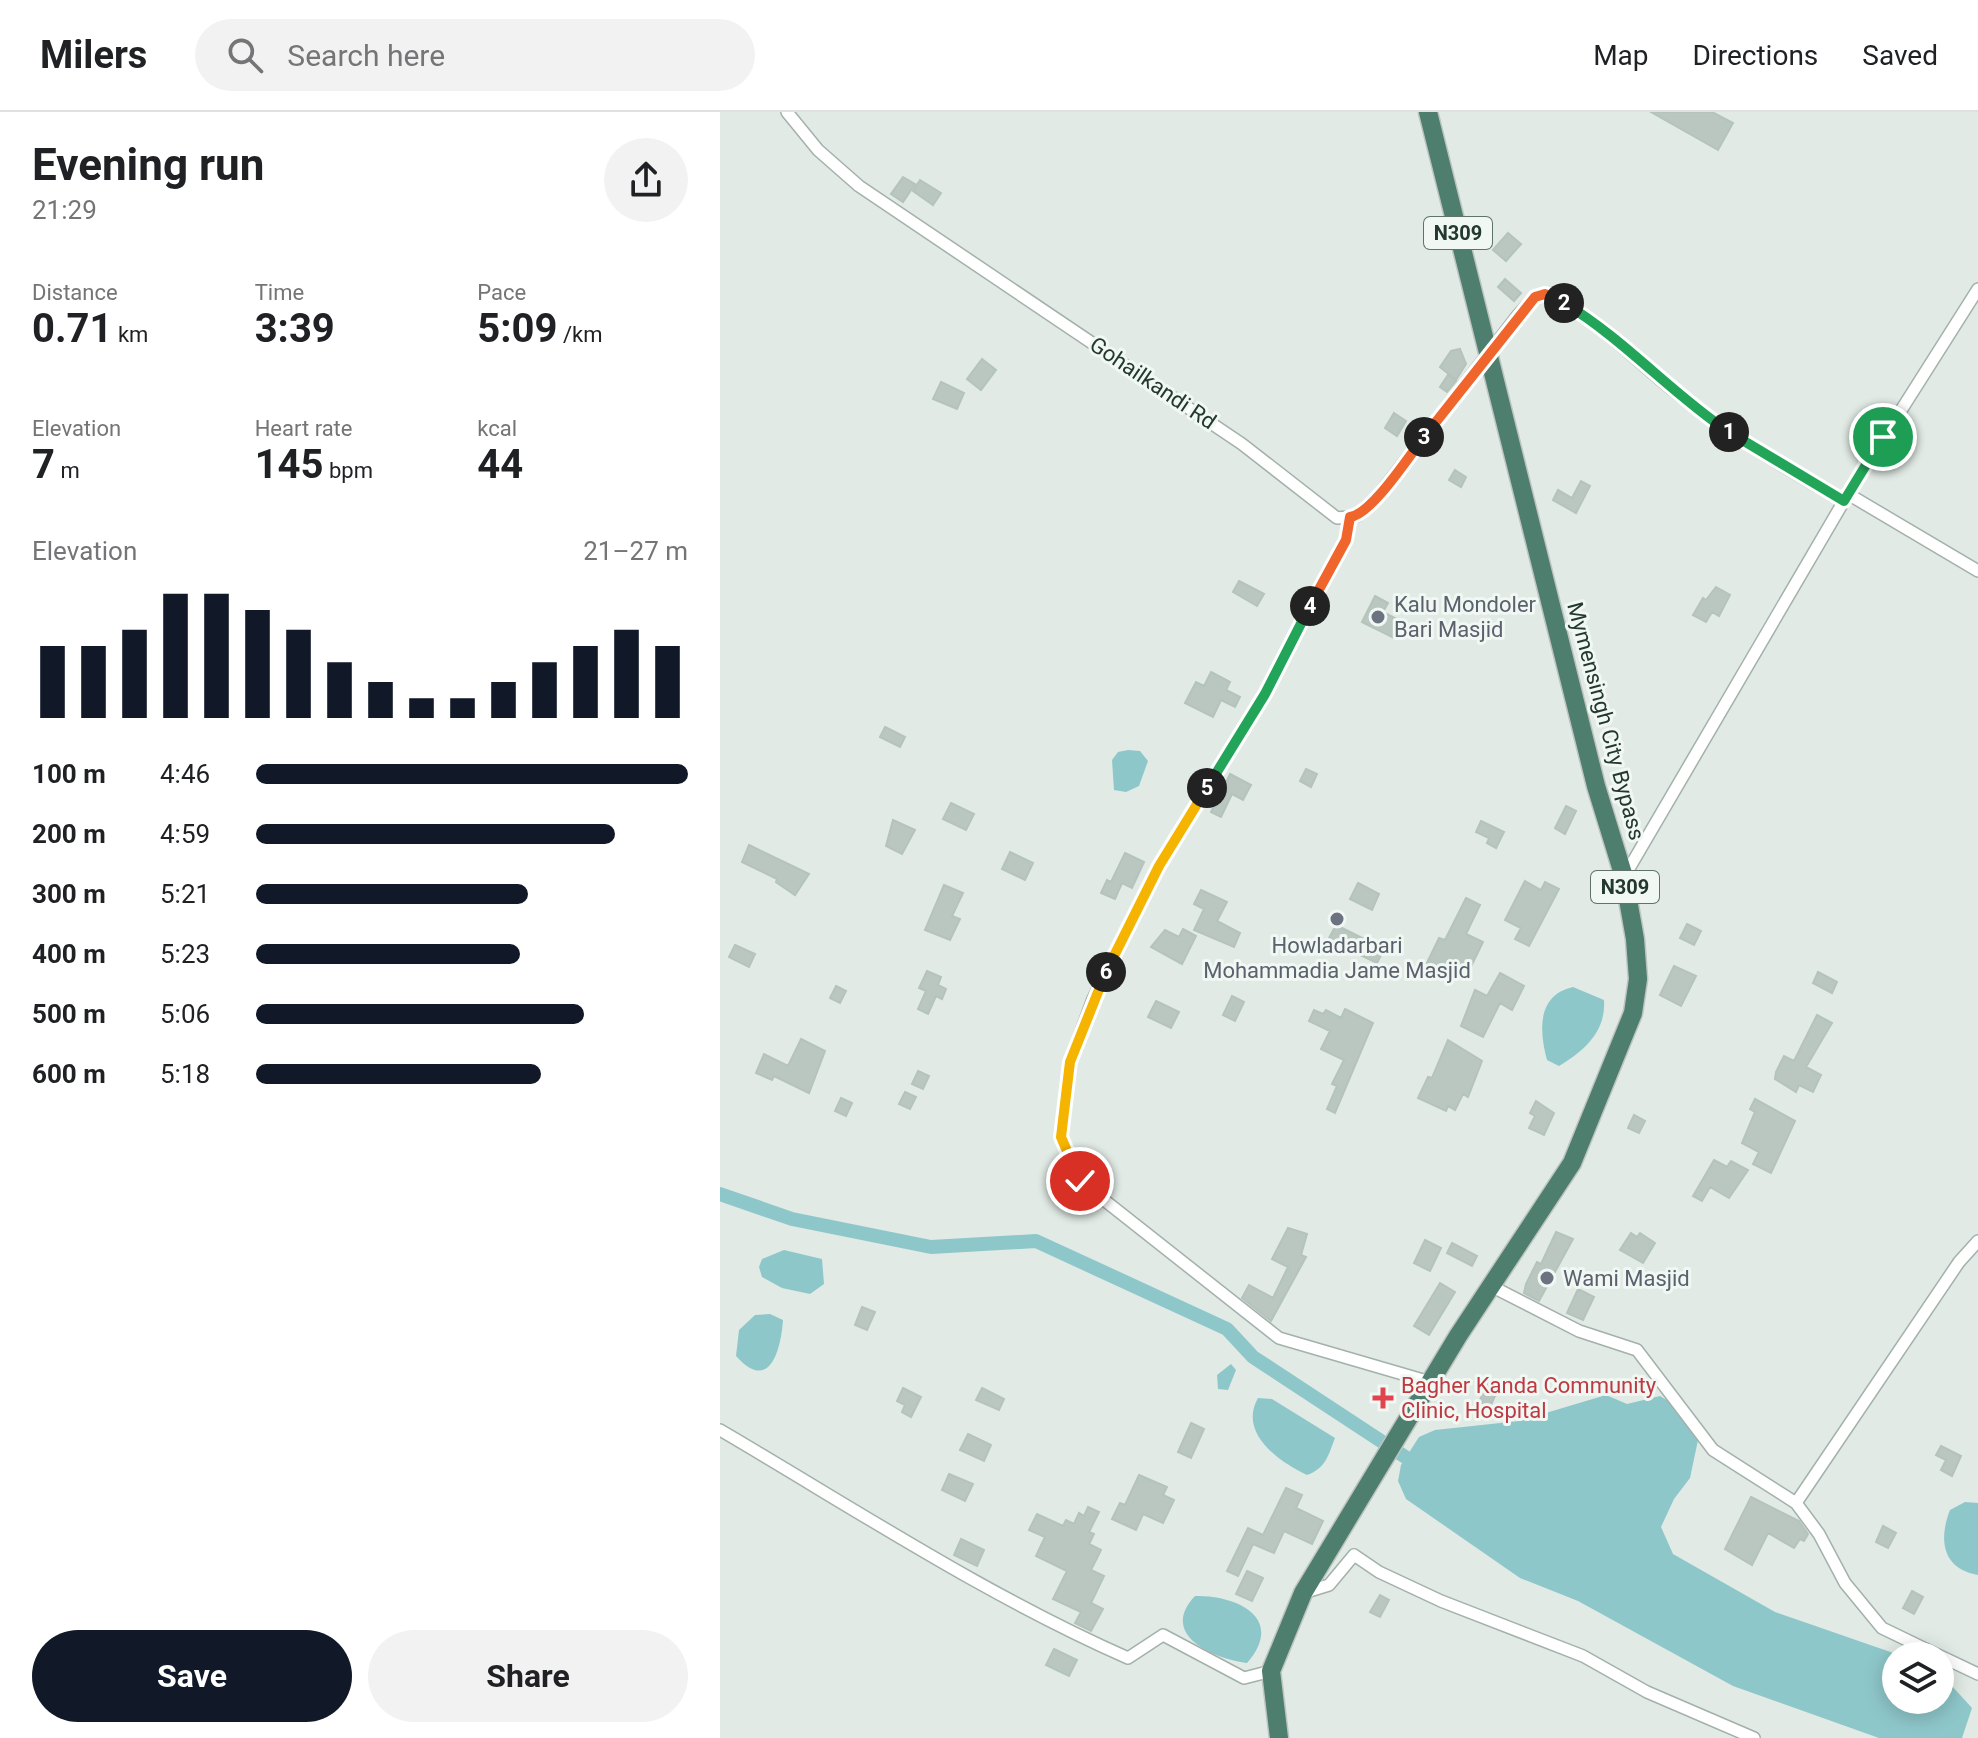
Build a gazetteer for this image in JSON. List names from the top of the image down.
{
  "streets": {
    "highway": ["N309", "Mymensingh City Bypass"],
    "street": ["Gohailkandi Rd"]
  },
  "places": {
    "other": ["Kalu Mondoler Bari Masjid", "Howladarbari Mohammadia Jame Masjid", "Wami Masjid"],
    "health": ["Bagher Kanda Community Clinic, Hospital"]
  },
  "page": {
    "header": "Milers",
    "search": "Search here",
    "nav": ["Map", "Directions", "Saved"],
    "heading": ["Evening run", "21:29"],
    "stats": [
      ["Distance", "0.71 km"],
      ["Time", "3:39"],
      ["Pace", "5:09 /km"],
      ["Elevation", "7 m"],
      ["Heart rate", "145 bpm"],
      ["kcal", "44"]
    ],
    "pins": [
      "2",
      "1",
      "3",
      "4",
      "5",
      "6"
    ],
    "chart": ["Elevation", "21–27 m"],
    "list": [
      {
        "name": "100 m",
        "note": "4:46"
      },
      {
        "name": "200 m",
        "note": "4:59"
      },
      {
        "name": "300 m",
        "note": "5:21"
      },
      {
        "name": "400 m",
        "note": "5:23"
      },
      {
        "name": "500 m",
        "note": "5:06"
      },
      {
        "name": "600 m",
        "note": "5:18"
      }
    ],
    "buttons": ["Save", "Share"]
  }
}
